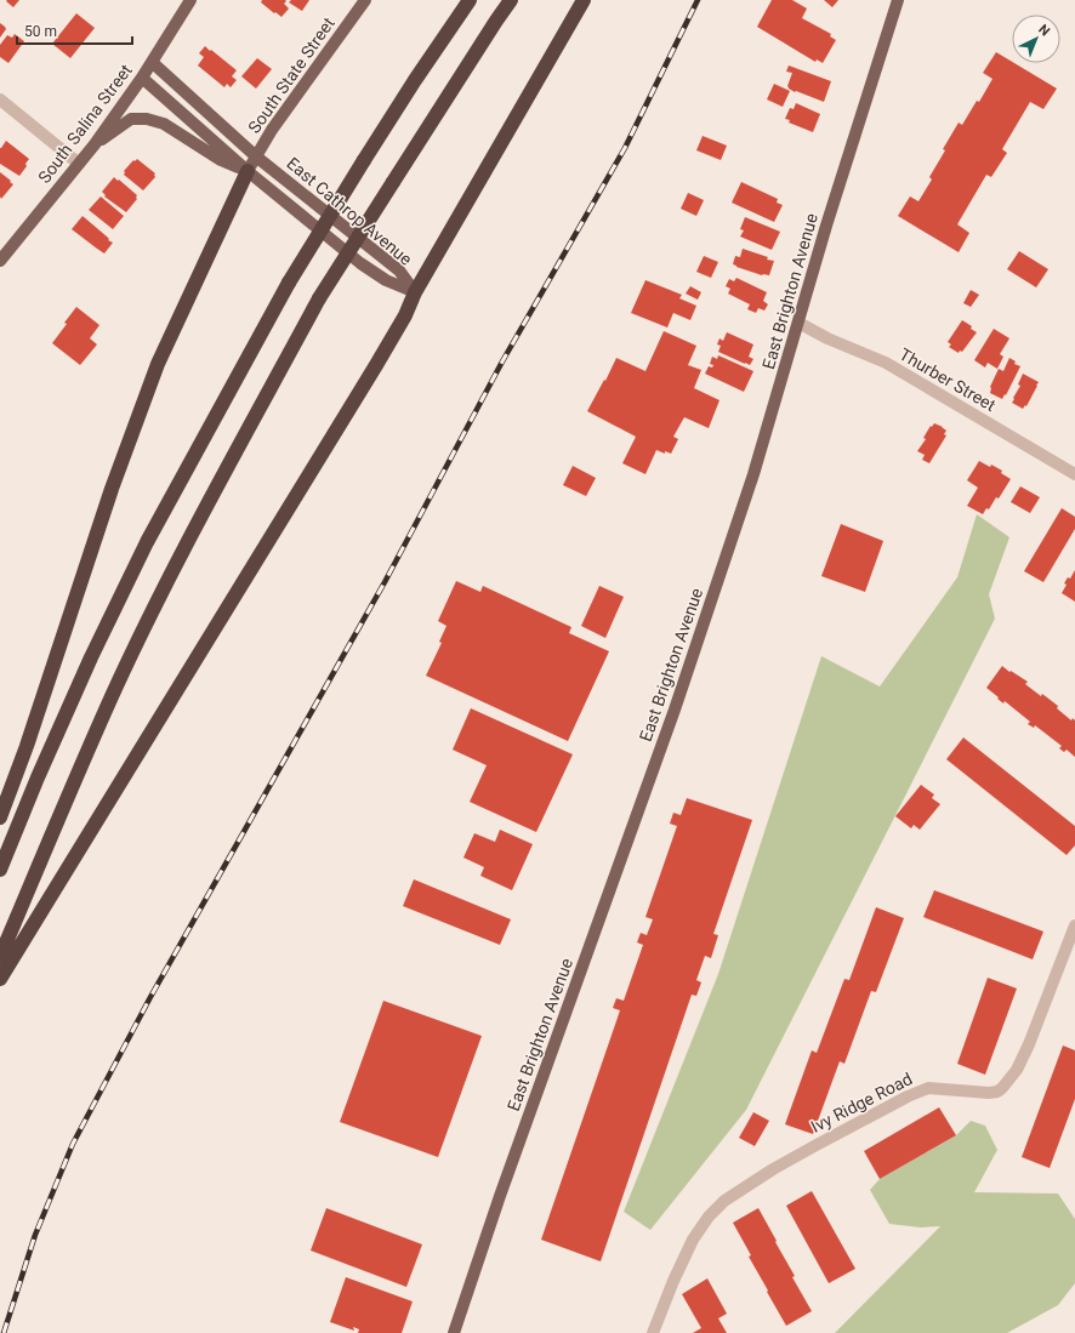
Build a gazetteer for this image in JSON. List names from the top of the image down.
{
  "streets": {
    "main road": [
      "South State Street",
      "South Salina Street",
      "East Cathrop Avenue",
      "East Brighton Avenue"
    ],
    "street": ["Thurber Street", "Ivy Ridge Road"]
  },
  "crossings": [
    ["South State Street", "East Cathrop Avenue"],
    ["South Salina Street", "East Cathrop Avenue"],
    ["East Brighton Avenue", "Thurber Street"]
  ],
  "scale_bar": "50 m",
  "north": "top right"
}
